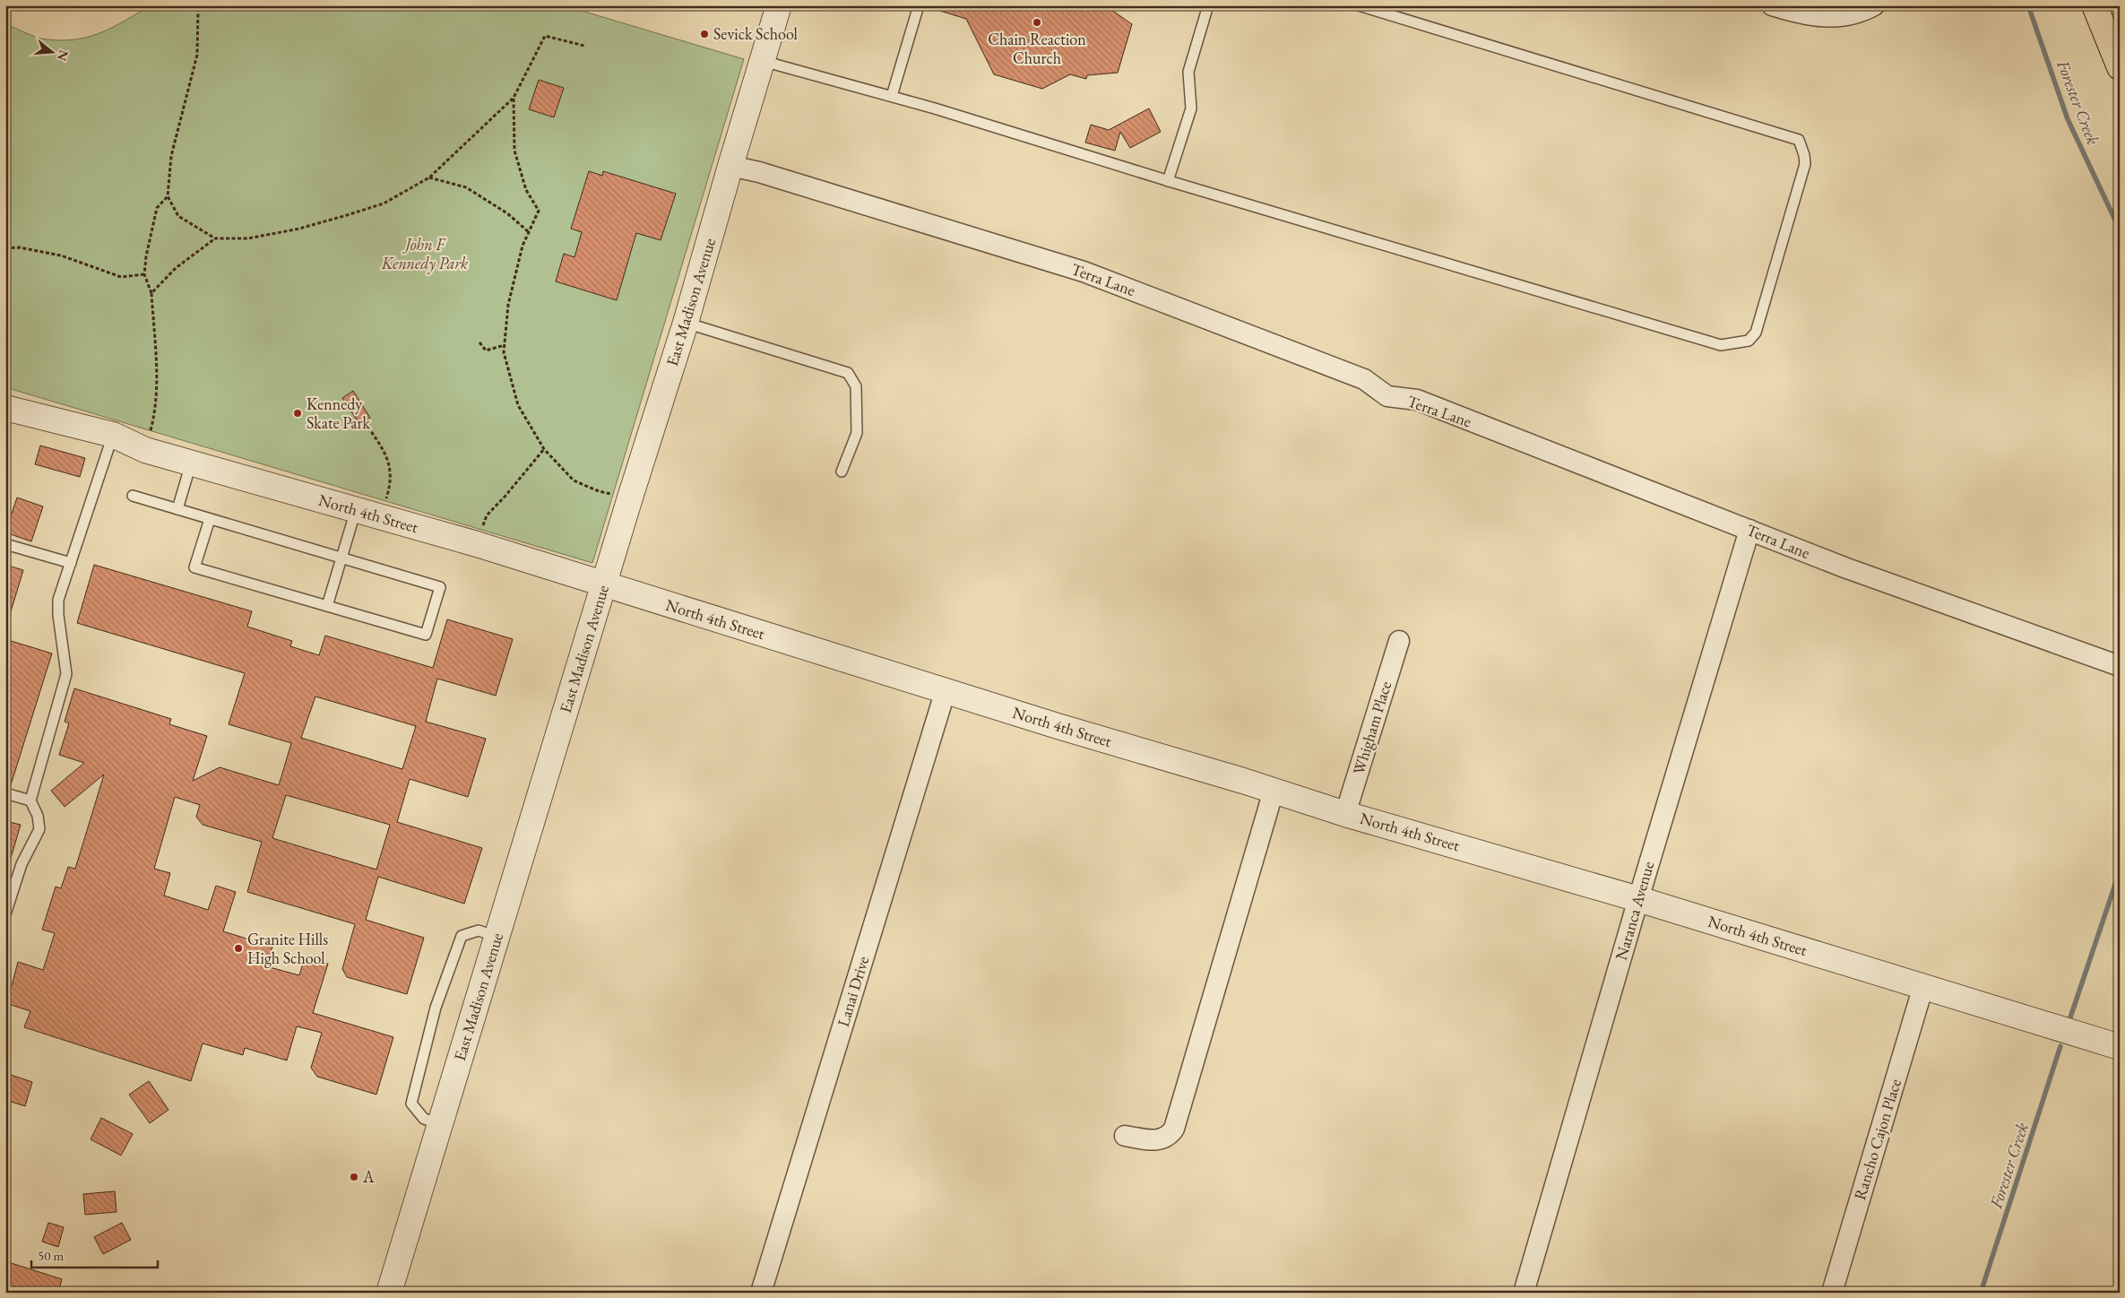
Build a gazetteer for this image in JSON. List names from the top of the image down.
{
  "streets": {
    "street": [
      "Terra Lane",
      "East Madison Avenue",
      "North 4th Street",
      "Whigham Place",
      "Naranca Avenue",
      "Lanai Drive",
      "Rancho Cajon Place"
    ]
  },
  "crossings": [
    ["Terra Lane", "East Madison Avenue"],
    ["Terra Lane", "Naranca Avenue"],
    ["East Madison Avenue", "North 4th Street"],
    ["North 4th Street", "Whigham Place"],
    ["North 4th Street", "Naranca Avenue"],
    ["North 4th Street", "Lanai Drive"],
    ["North 4th Street", "Rancho Cajon Place"]
  ],
  "water": ["Forester Creek"],
  "parks": ["John F Kennedy Park"],
  "places": [
    "Chain Reaction Church",
    "Sevick School",
    "Kennedy Skate Park",
    "Granite Hills High School",
    "A"
  ],
  "scale_bar": "50 m",
  "north": "right"
}
